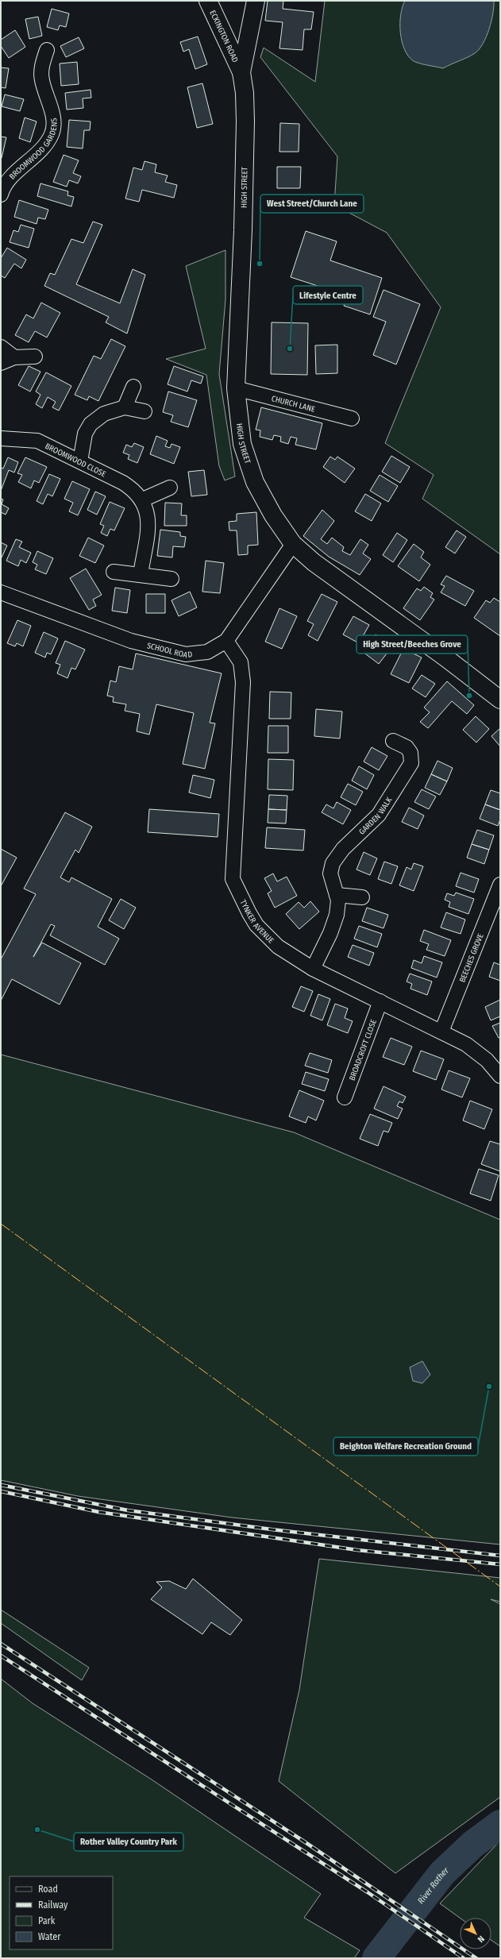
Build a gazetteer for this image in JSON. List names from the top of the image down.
{
  "streets": {
    "street": [
      "ECKINGTON ROAD",
      "BROOMWOOD GARDENS",
      "HIGH STREET",
      "CHURCH LANE",
      "BROOMWOOD CLOSE",
      "SCHOOL ROAD",
      "GARDEN WALK",
      "TYNKER AVENUE",
      "BEECHES GROVE",
      "BROADCROFT CLOSE"
    ]
  },
  "crossings": [
    ["ECKINGTON ROAD", "HIGH STREET"],
    ["HIGH STREET", "CHURCH LANE"],
    ["HIGH STREET", "SCHOOL ROAD"],
    ["SCHOOL ROAD", "TYNKER AVENUE"],
    ["GARDEN WALK", "TYNKER AVENUE"],
    ["TYNKER AVENUE", "BEECHES GROVE"],
    ["TYNKER AVENUE", "BROADCROFT CLOSE"]
  ],
  "water": ["River Rother"],
  "places": [
    "West Street/Church Lane",
    "Lifestyle Centre",
    "High Street/Beeches Grove",
    "Beighton Welfare Recreation Ground",
    "Rother Valley Country Park"
  ],
  "legend": [
    "Road",
    "Railway",
    "Park",
    "Water"
  ],
  "north": "bottom right"
}
